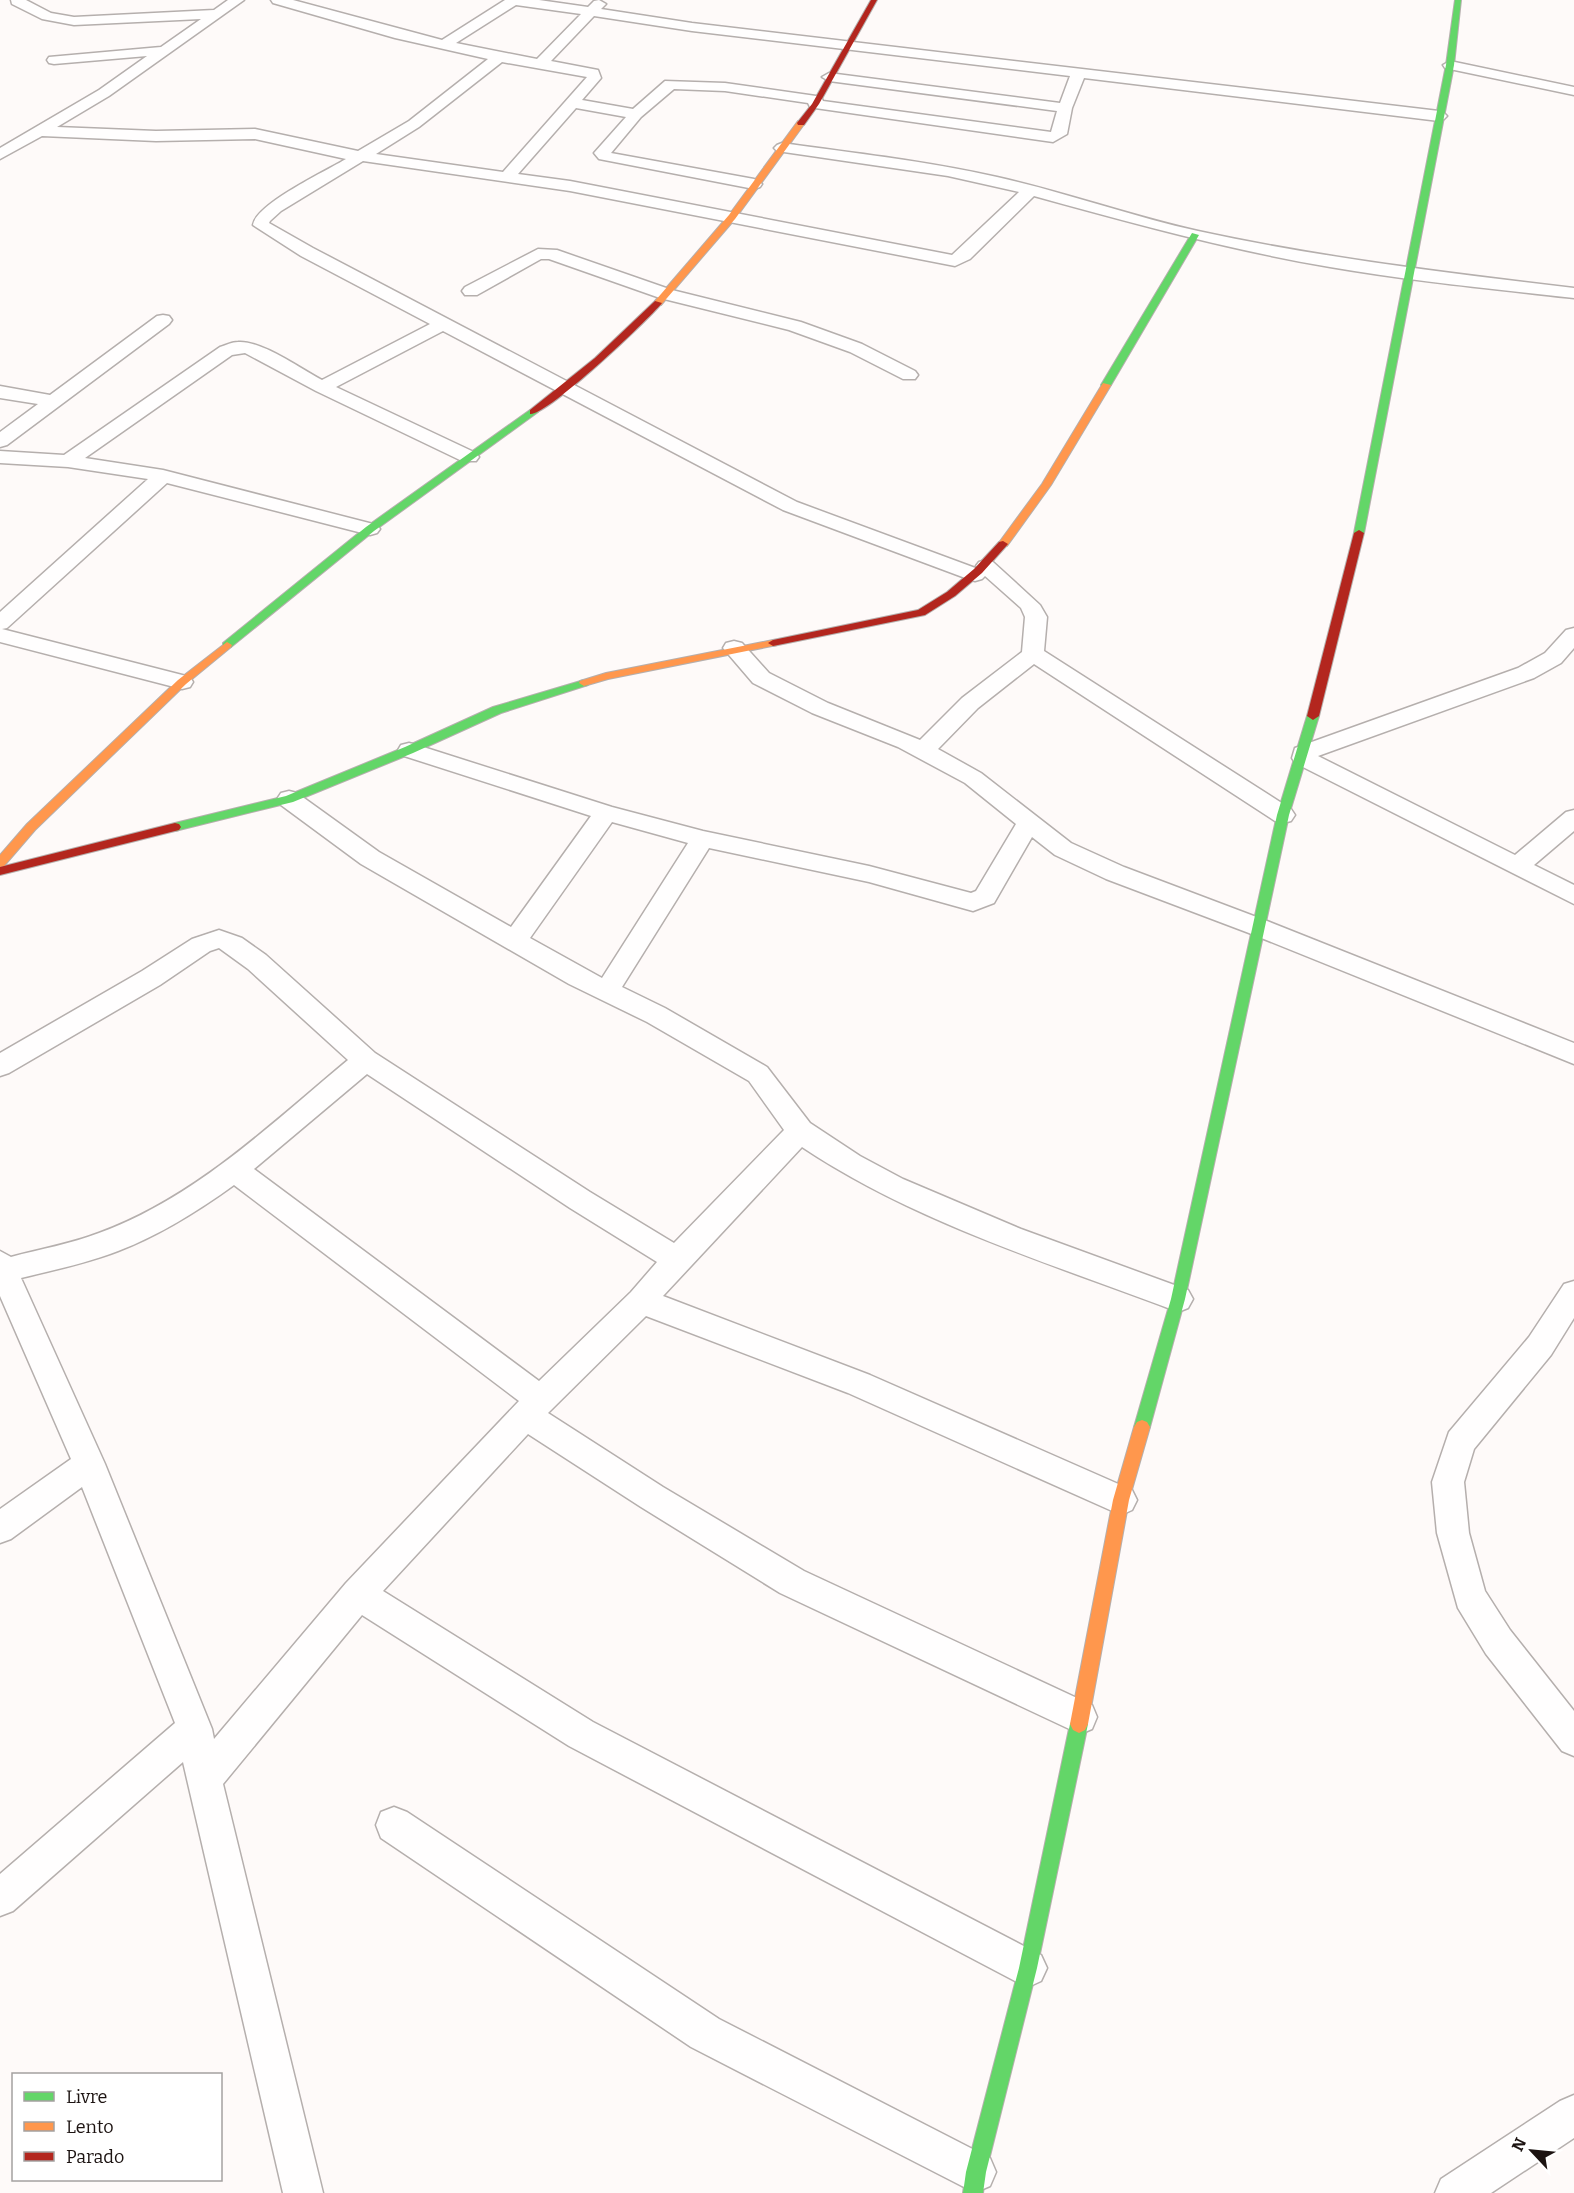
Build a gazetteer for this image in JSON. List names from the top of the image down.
{
  "legend": ["Livre", "Lento", "Parado"],
  "north": "top left"
}
